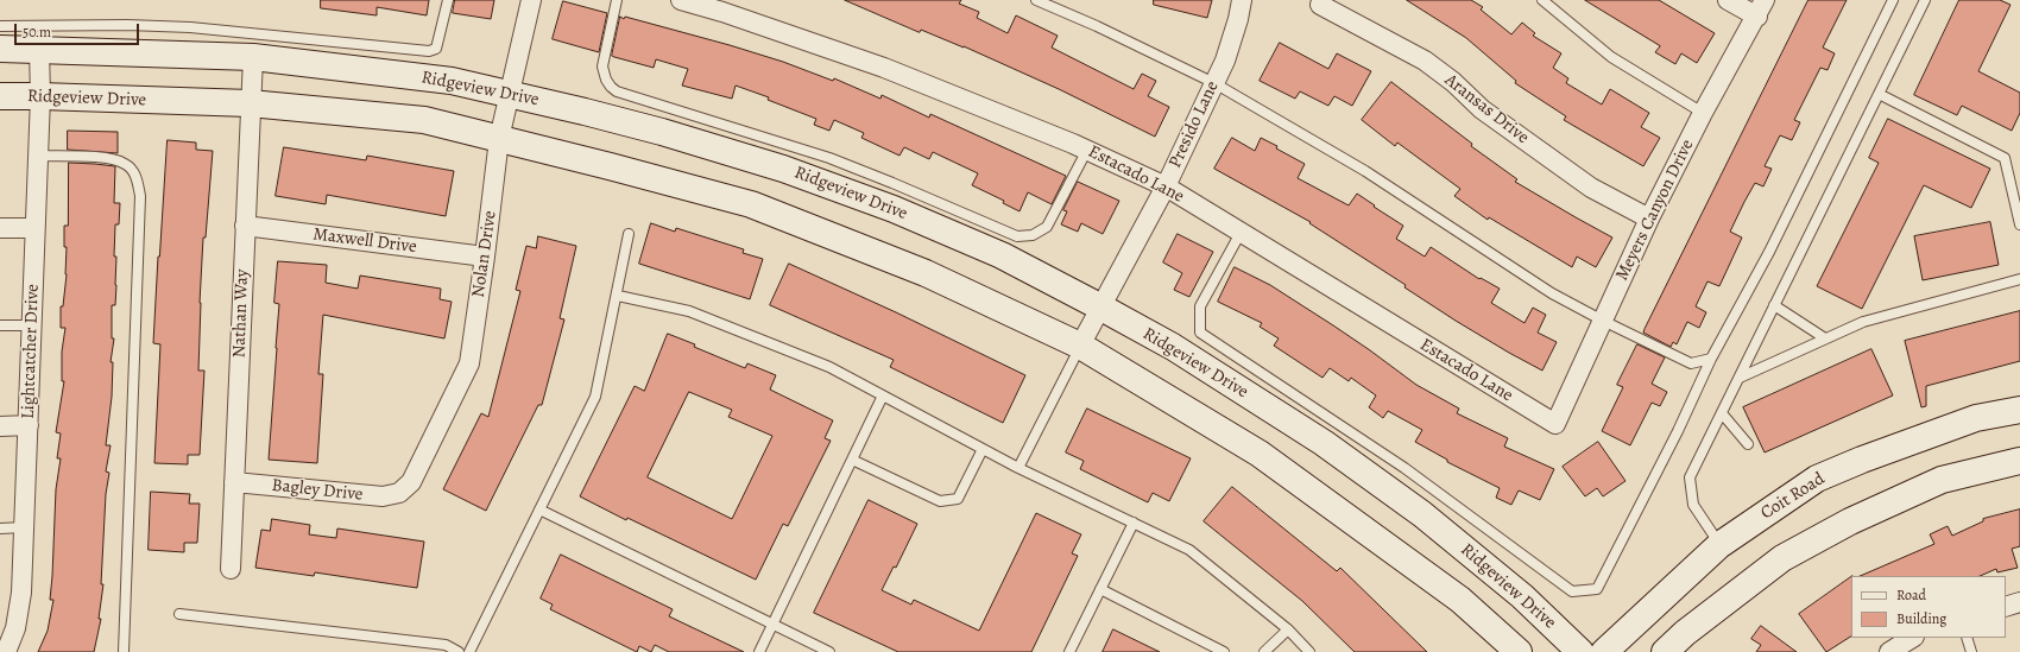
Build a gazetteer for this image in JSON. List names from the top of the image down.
{
  "streets": {
    "main road": ["Ridgeview Drive", "Coit Road"],
    "street": [
      "Aransas Drive",
      "Presido Lane",
      "Estacado Lane",
      "Meyers Canyon Drive",
      "Maxwell Drive",
      "Nolan Drive",
      "Nathan Way",
      "Lightcatcher Drive",
      "Bagley Drive"
    ]
  },
  "crossings": [
    ["Ridgeview Drive", "Presido Lane"],
    ["Ridgeview Drive", "Nolan Drive"],
    ["Ridgeview Drive", "Nathan Way"],
    ["Ridgeview Drive", "Lightcatcher Drive"],
    ["Aransas Drive", "Meyers Canyon Drive"],
    ["Presido Lane", "Estacado Lane"],
    ["Estacado Lane", "Meyers Canyon Drive"],
    ["Maxwell Drive", "Nolan Drive"],
    ["Maxwell Drive", "Nathan Way"],
    ["Nolan Drive", "Bagley Drive"],
    ["Nathan Way", "Bagley Drive"]
  ],
  "legend": ["Road", "Building"],
  "scale_bar": "50 m"
}
